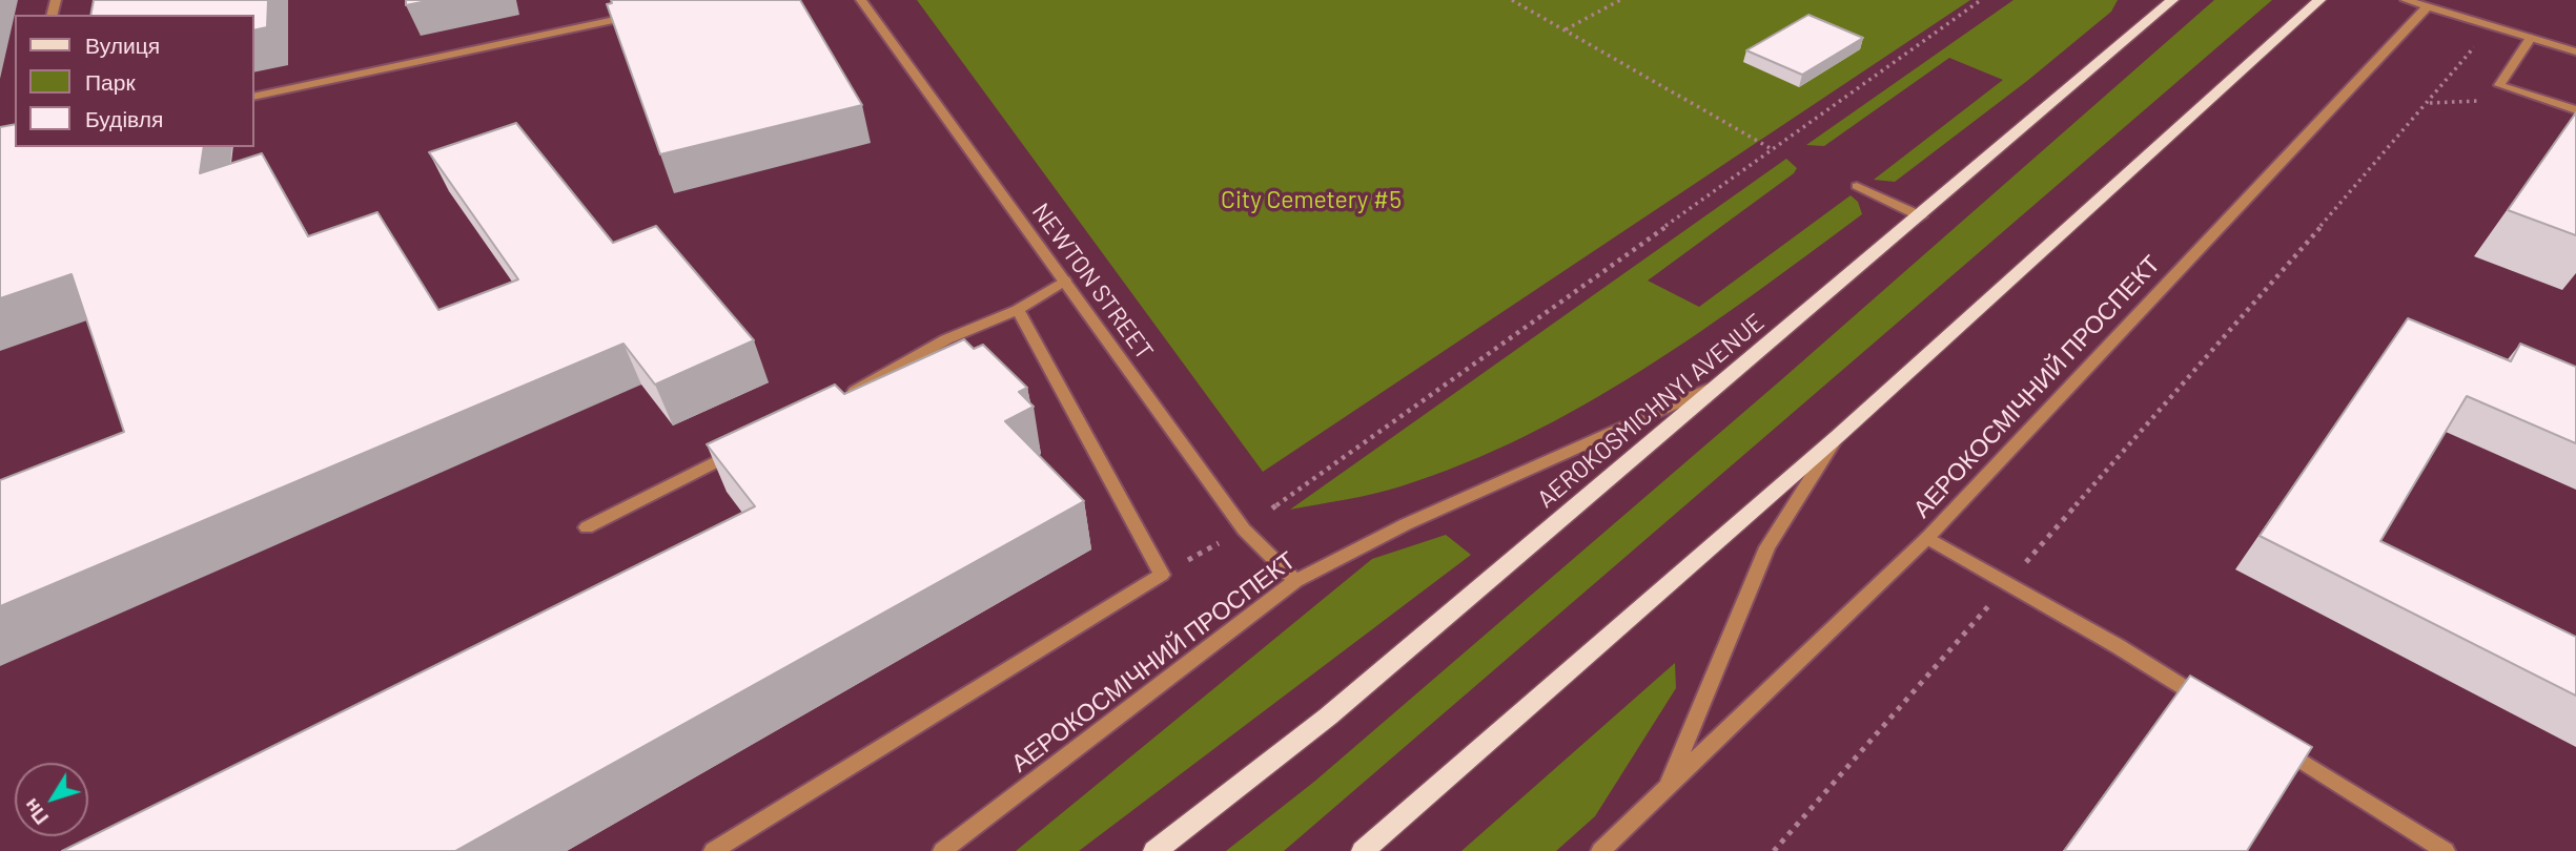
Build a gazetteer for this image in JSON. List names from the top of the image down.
{
  "streets": {
    "main road": ["AEROKOSMICHNYI AVENUE"],
    "street": ["NEWTON STREET", "АЕРОКОСМІЧНИЙ ПРОСПЕКТ"]
  },
  "crossings": [
    ["NEWTON STREET", "АЕРОКОСМІЧНИЙ ПРОСПЕКТ"],
    ["АЕРОКОСМІЧНИЙ ПРОСПЕКТ", "AEROKOSMICHNYI AVENUE"]
  ],
  "parks": ["City Cemetery #5"],
  "legend": ["Вулиця", "Парк", "Будівля"],
  "north": "bottom left"
}
